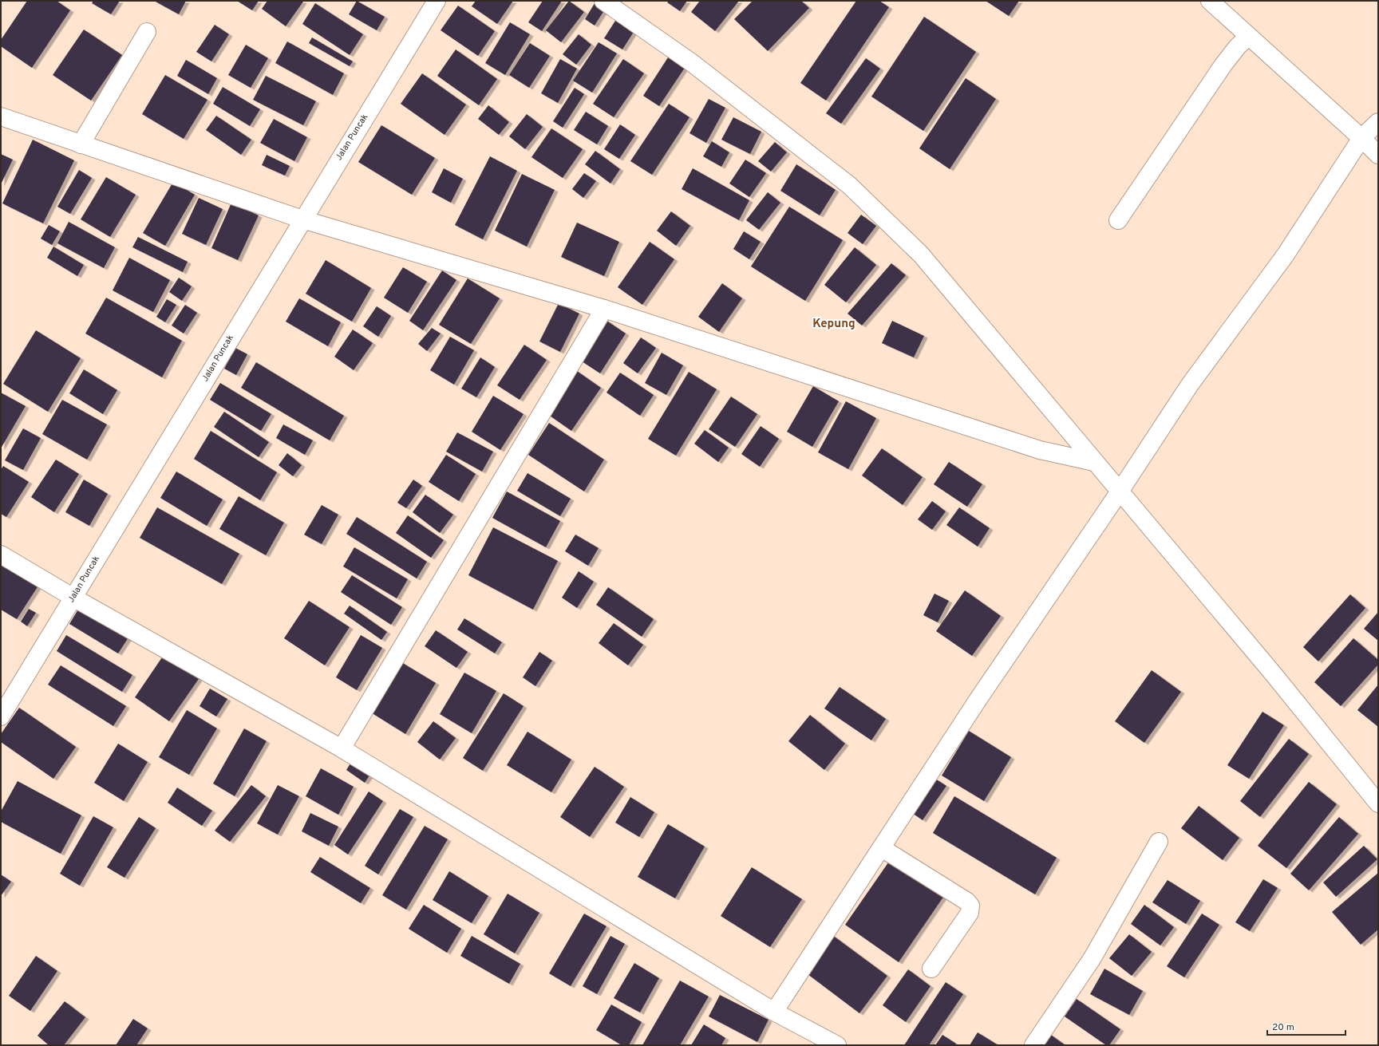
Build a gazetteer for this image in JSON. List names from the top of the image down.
{
  "streets": {
    "street": ["Jalan Puncak"]
  },
  "districts": ["Kepung"],
  "scale_bar": "20 m"
}
